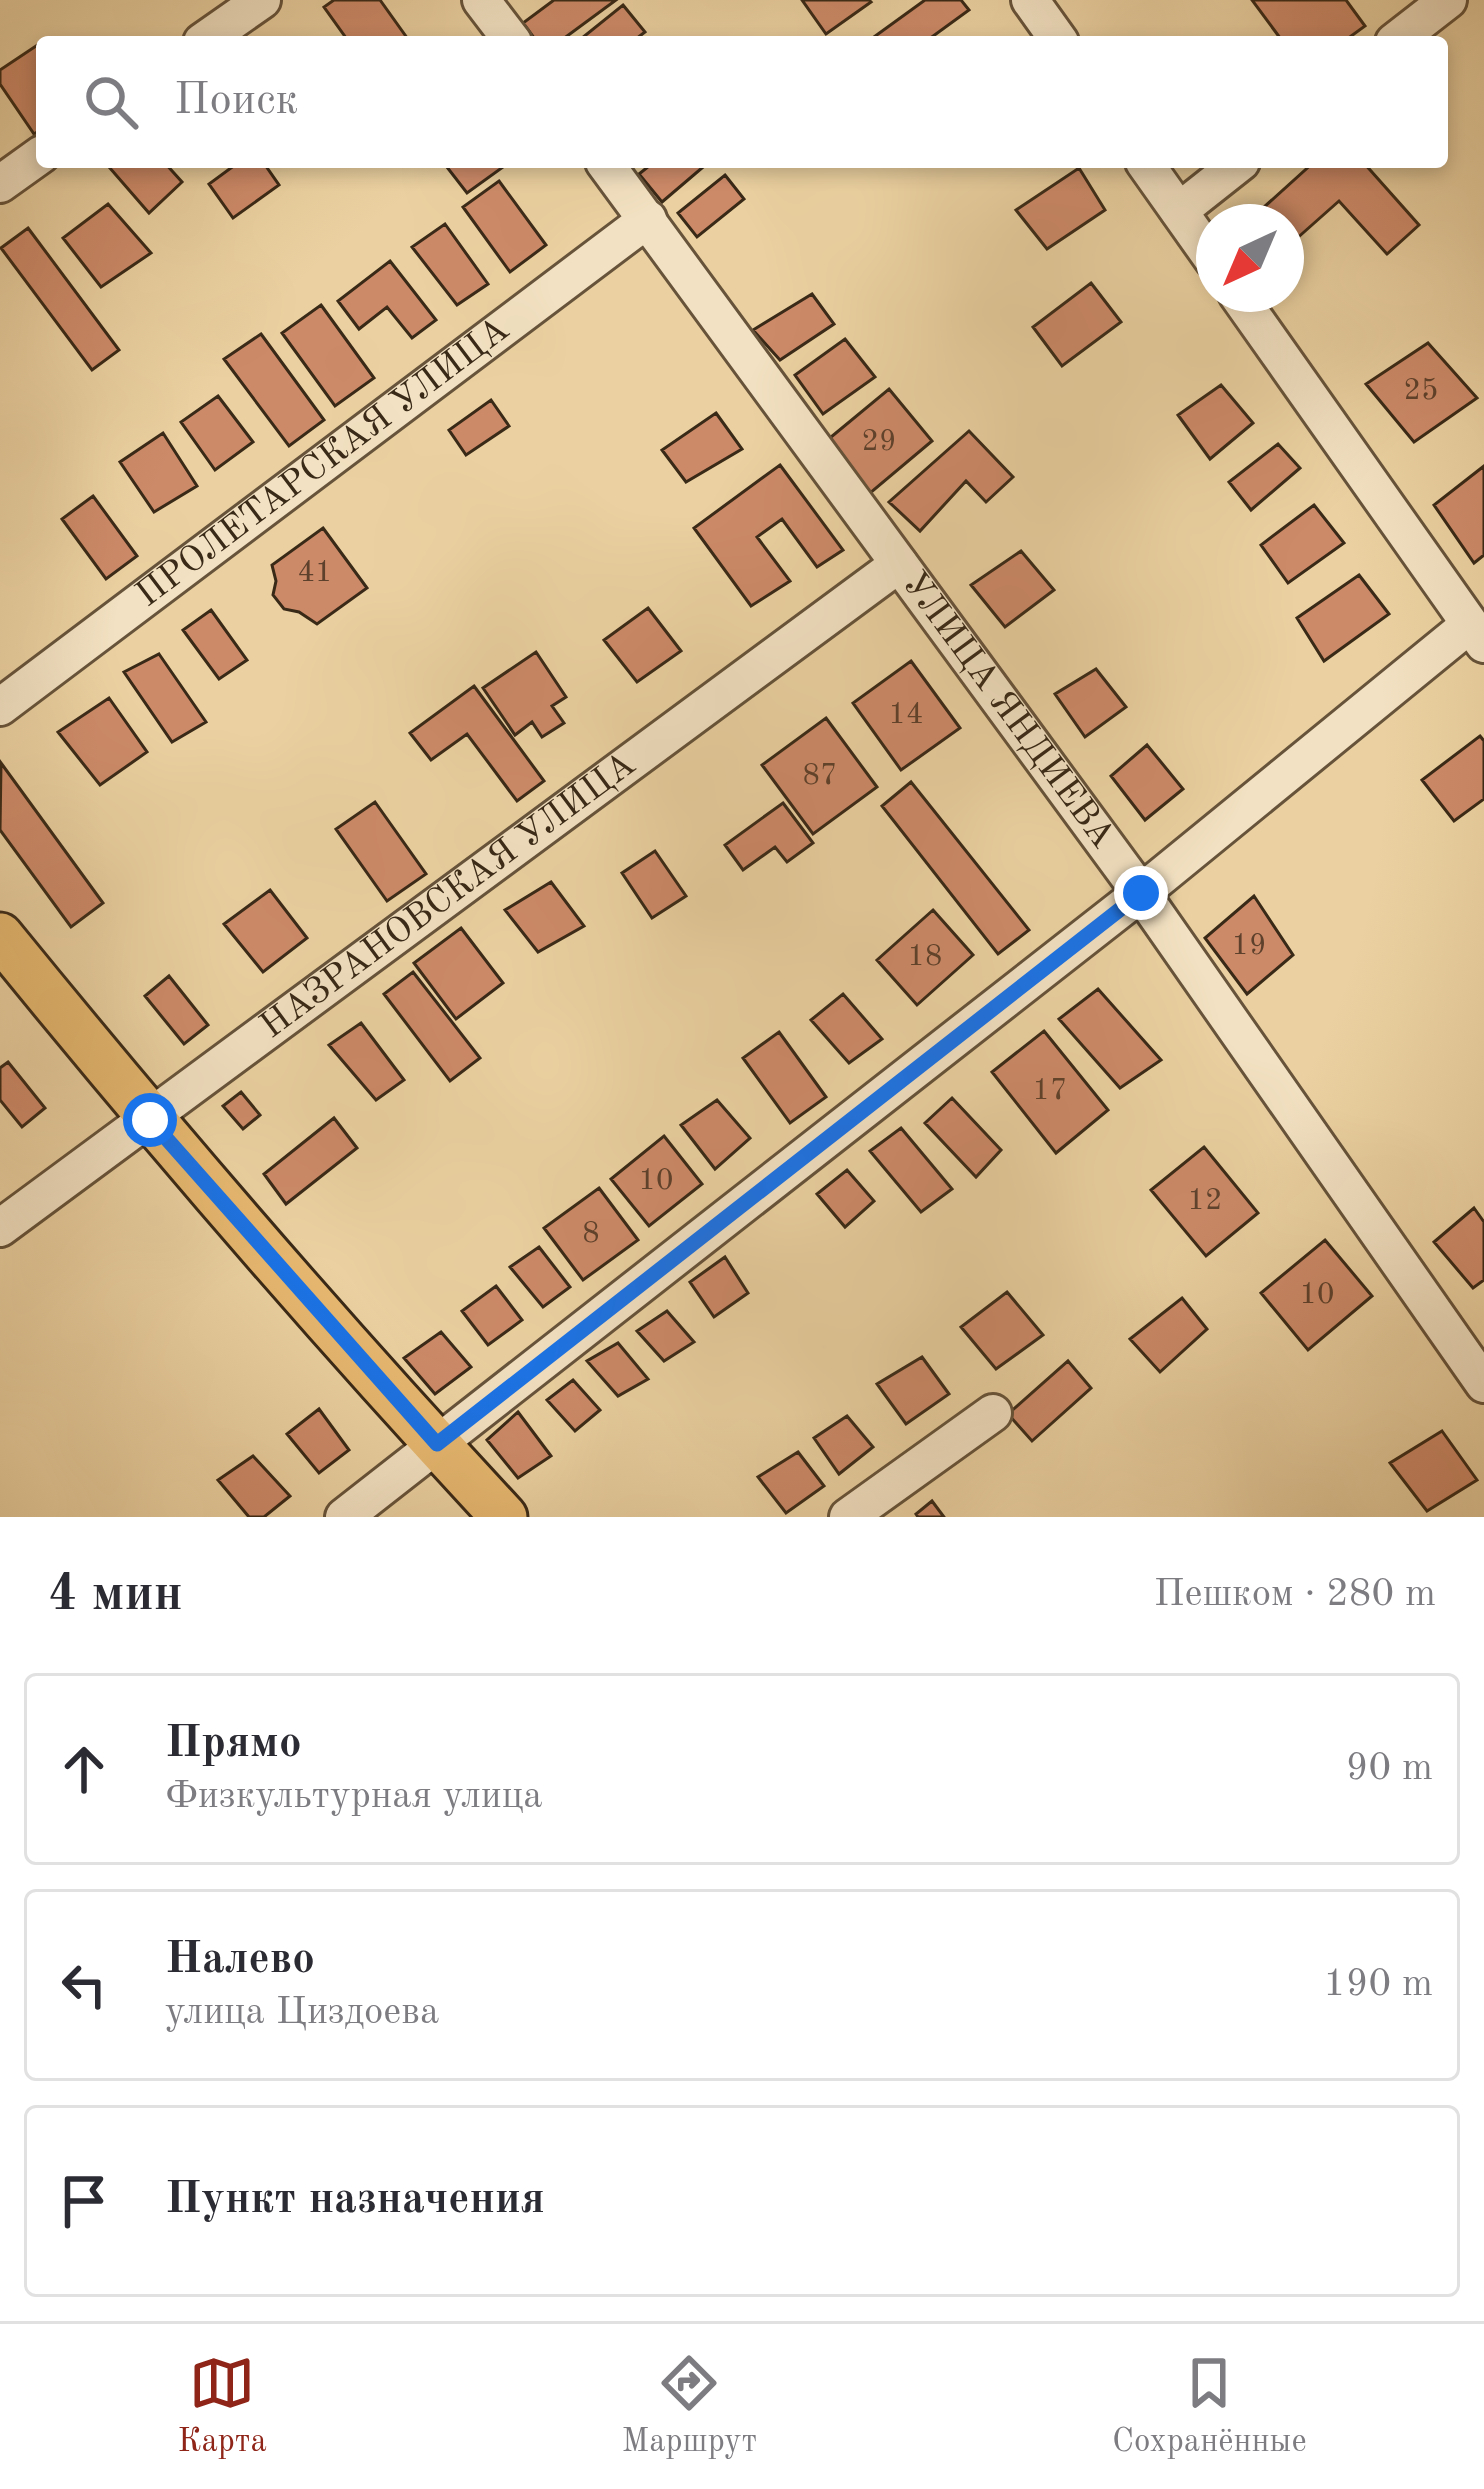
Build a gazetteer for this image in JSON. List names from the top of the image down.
{
  "streets": {
    "street": ["ПРОЛЕТАРСКАЯ УЛИЦА", "УЛИЦА ЯНДИЕВА", "НАЗРАНОВСКАЯ УЛИЦА"]
  },
  "crossings": [
    ["ПРОЛЕТАРСКАЯ УЛИЦА", "УЛИЦА ЯНДИЕВА"],
    ["УЛИЦА ЯНДИЕВА", "НАЗРАНОВСКАЯ УЛИЦА"]
  ],
  "house_numbers": [
    "25",
    "29",
    "41",
    "14",
    "87",
    "19",
    "18",
    "17",
    "10",
    "12",
    "8",
    "10"
  ],
  "north": "bottom left",
  "page": {
    "search": "Поиск",
    "heading": ["4 мин", "Пешком · 280 m"],
    "list": [
      ["Прямо", "Физкультурная улица", "90 m"],
      ["Налево", "улица Циздоева", "190 m"],
      "Пункт назначения"
    ],
    "nav": ["Карта", "Маршрут", "Сохранённые"]
  }
}
